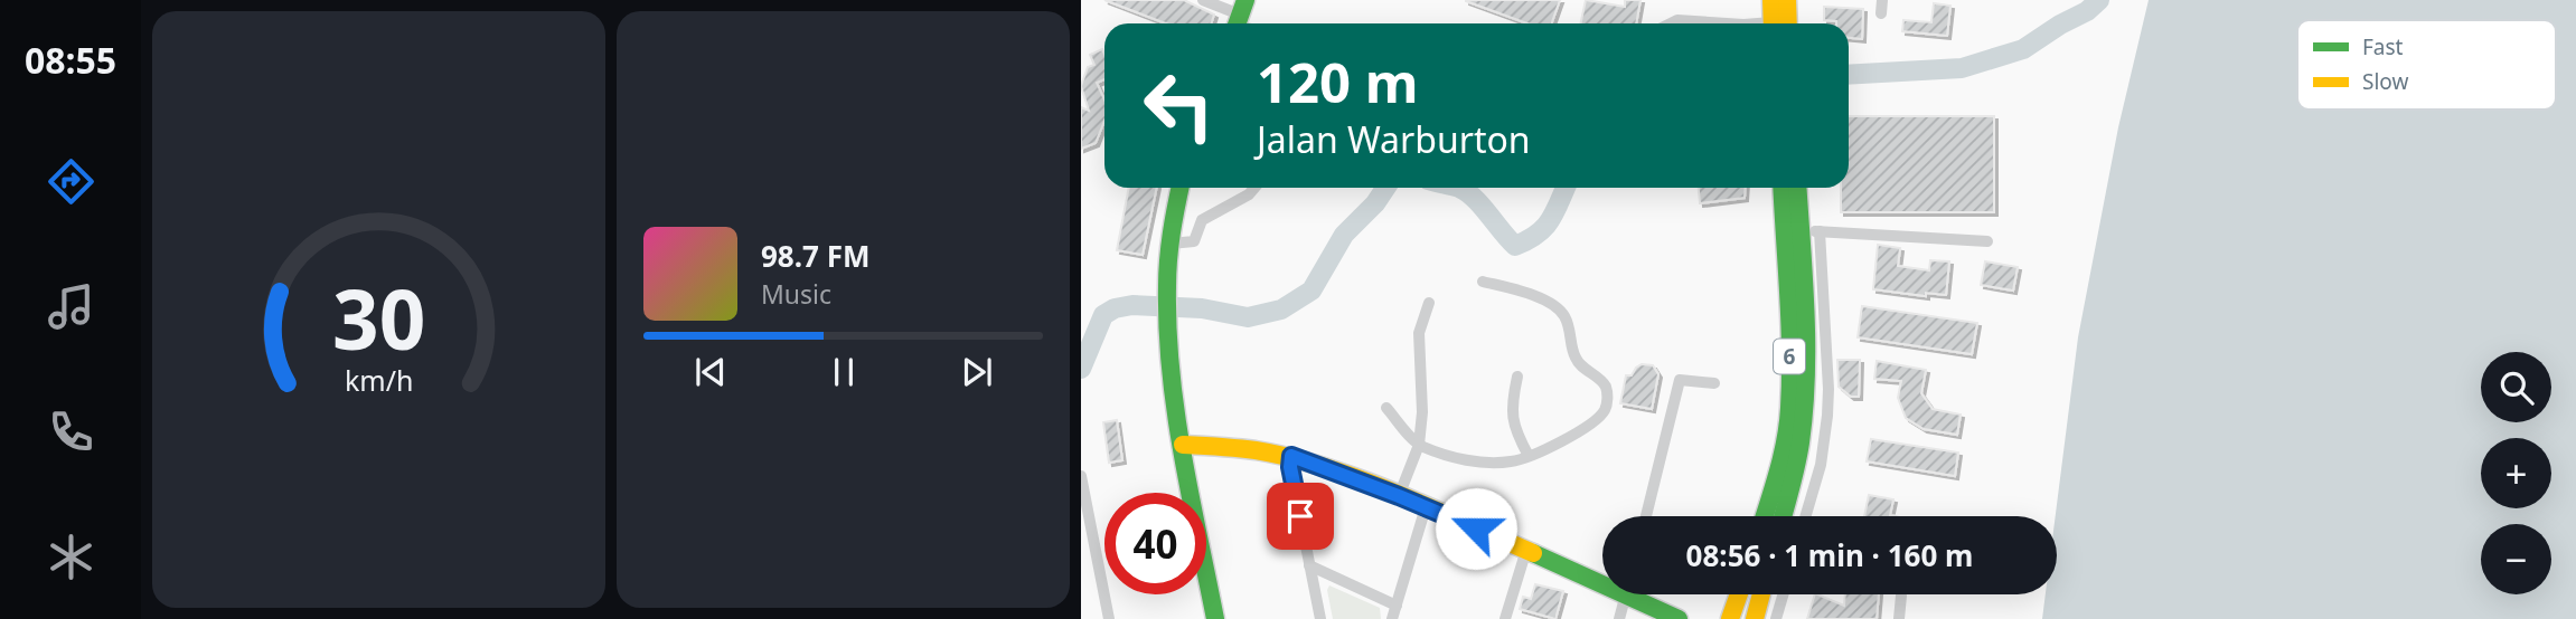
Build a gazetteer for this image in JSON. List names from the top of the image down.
{
  "streets": {
    "street": ["6"]
  },
  "legend": ["Fast", "Slow"],
  "page": {
    "tabs": "08:55",
    "turn": ["120 m", "Jalan Warburton"],
    "song": ["98.7 FM", "Music"],
    "map_buttons": ["+", "−"],
    "limit": "40",
    "trip": "08:56 · 1 min · 160 m",
    "gauge": ["30", "km/h"]
  }
}
